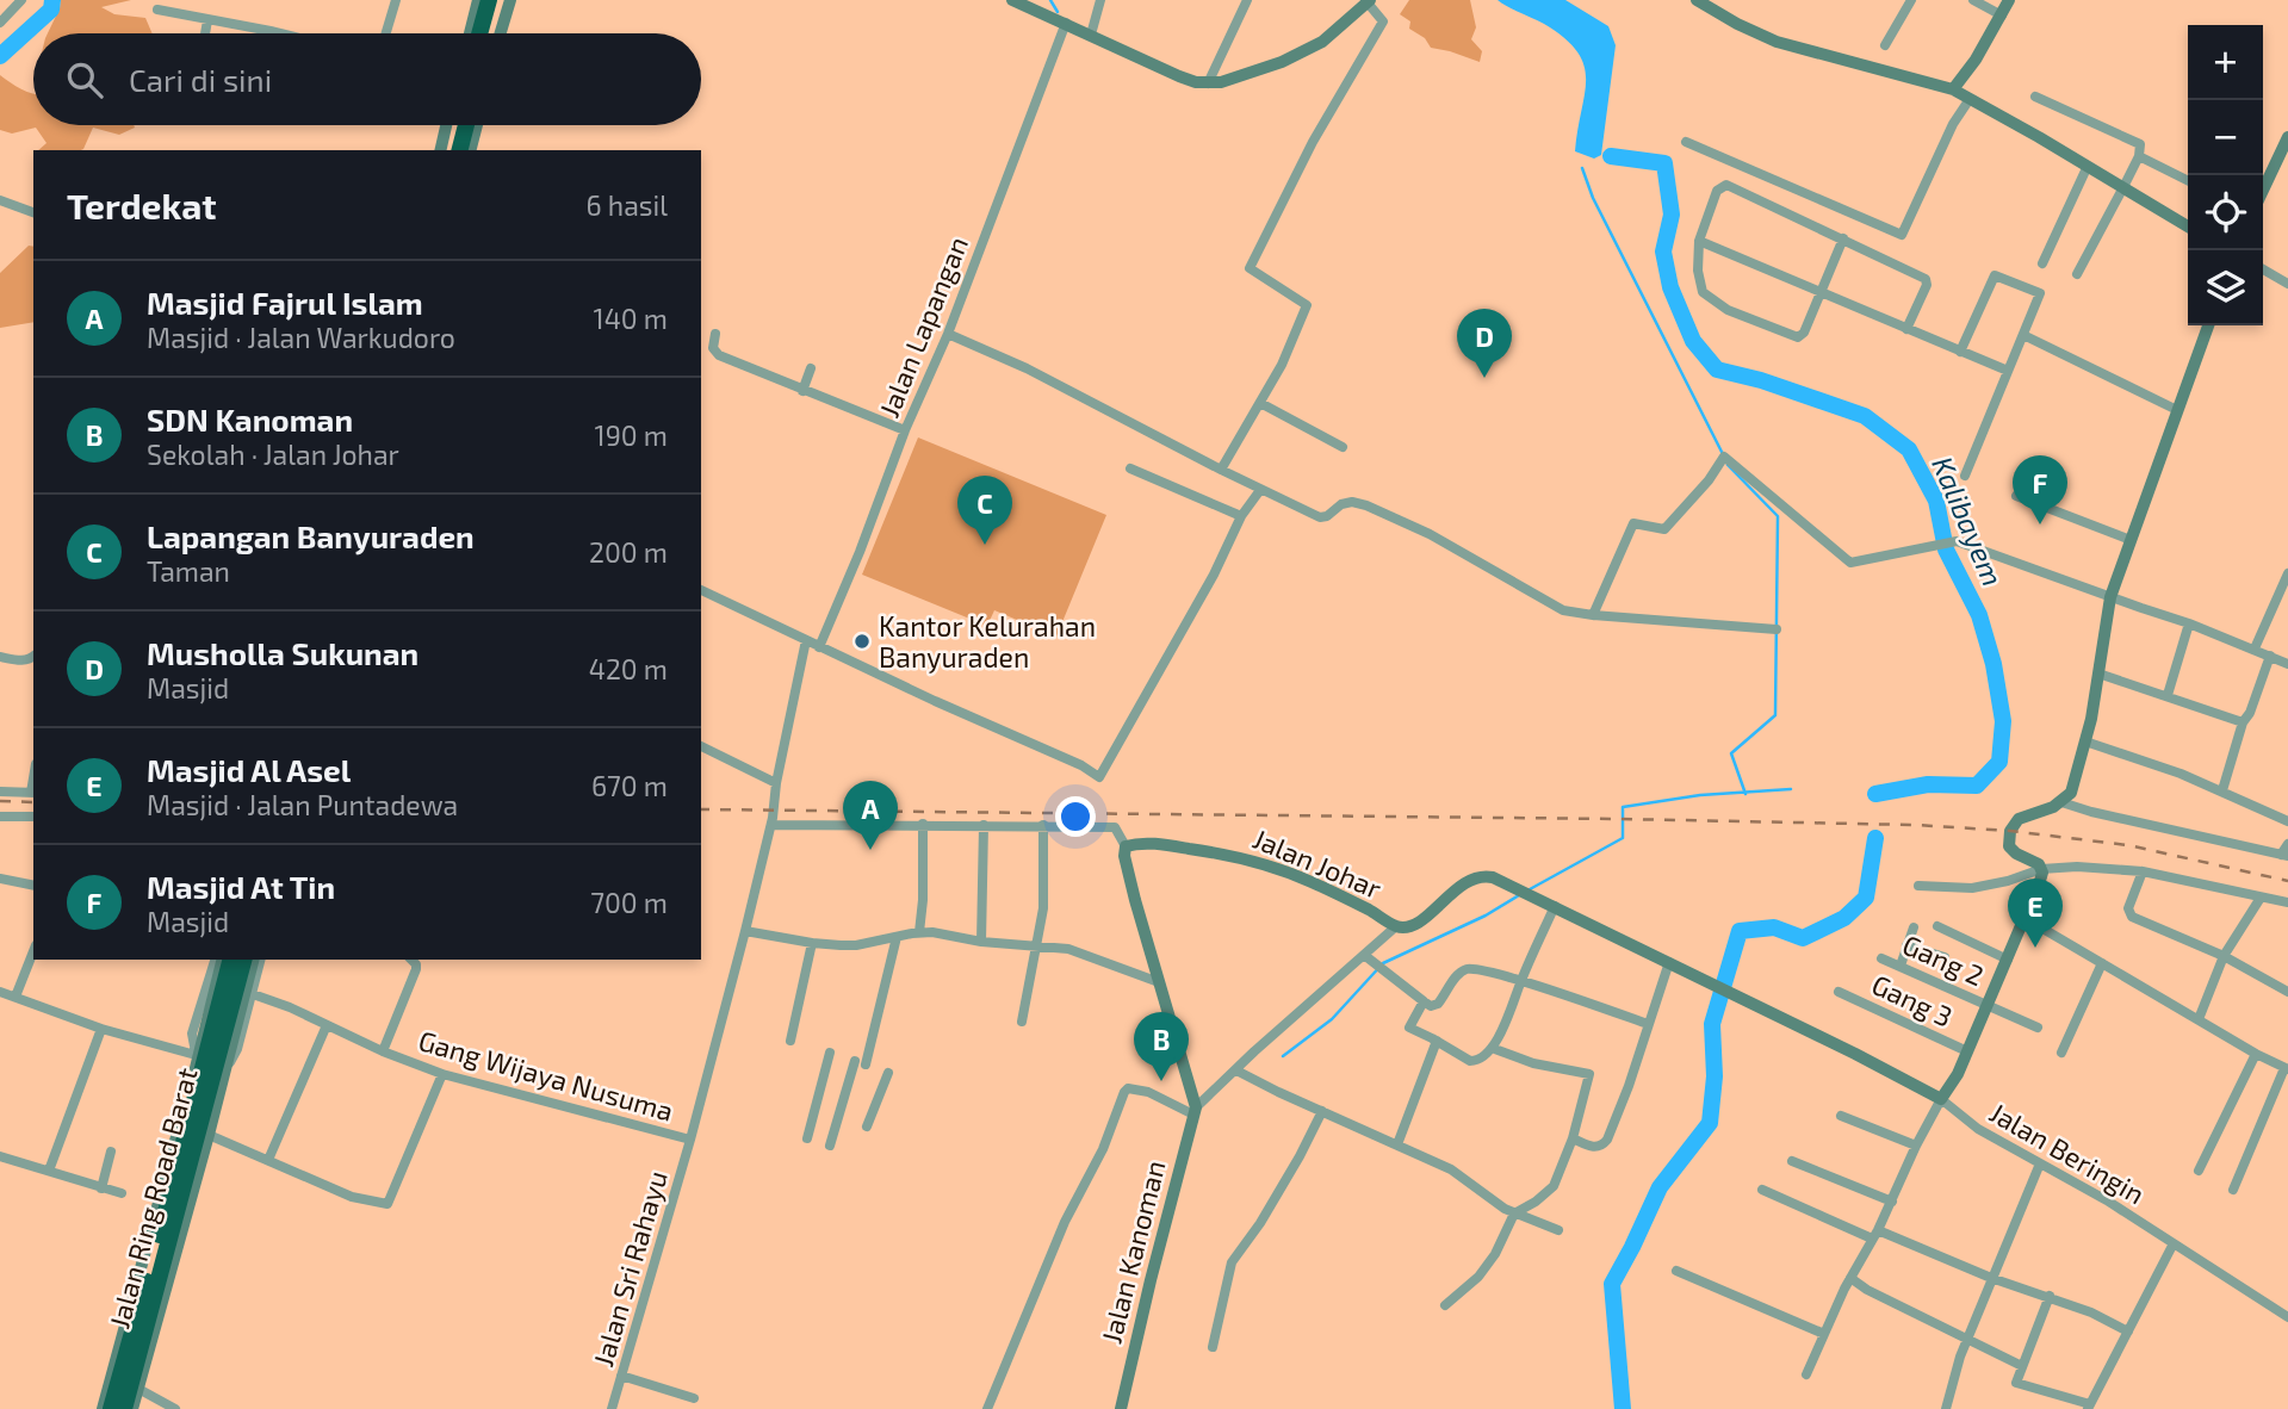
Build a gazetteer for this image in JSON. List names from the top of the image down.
{
  "streets": {
    "highway": ["Jalan Ring Road Barat"],
    "street": [
      "Jalan Lapangan",
      "Jalan Johar",
      "Gang 2",
      "Gang 3",
      "Gang Wijaya Nusuma",
      "Jalan Beringin",
      "Jalan Kanoman",
      "Jalan Sri Rahayu"
    ]
  },
  "crossings": [
    ["Jalan Johar", "Jalan Beringin"],
    ["Gang Wijaya Nusuma", "Jalan Sri Rahayu"]
  ],
  "water": ["Kalibayem"],
  "places": ["Kantor Kelurahan Banyuraden"],
  "page": {
    "map_buttons": ["+", "−"],
    "search": "Cari di sini",
    "heading": ["Terdekat", "6 hasil"],
    "list": [
      {
        "mark": "A",
        "name": "Masjid Fajrul Islam",
        "note": "Masjid · Jalan Warkudoro",
        "value": "140 m"
      },
      {
        "mark": "B",
        "name": "SDN Kanoman",
        "note": "Sekolah · Jalan Johar",
        "value": "190 m"
      },
      {
        "mark": "C",
        "name": "Lapangan Banyuraden",
        "note": "Taman",
        "value": "200 m"
      },
      {
        "mark": "D",
        "name": "Musholla Sukunan",
        "note": "Masjid",
        "value": "420 m"
      },
      {
        "mark": "E",
        "name": "Masjid Al Asel",
        "note": "Masjid · Jalan Puntadewa",
        "value": "670 m"
      },
      {
        "mark": "F",
        "name": "Masjid At Tin",
        "note": "Masjid",
        "value": "700 m"
      }
    ],
    "pins": [
      "D",
      "F",
      "C",
      "A",
      "E",
      "B"
    ]
  }
}
